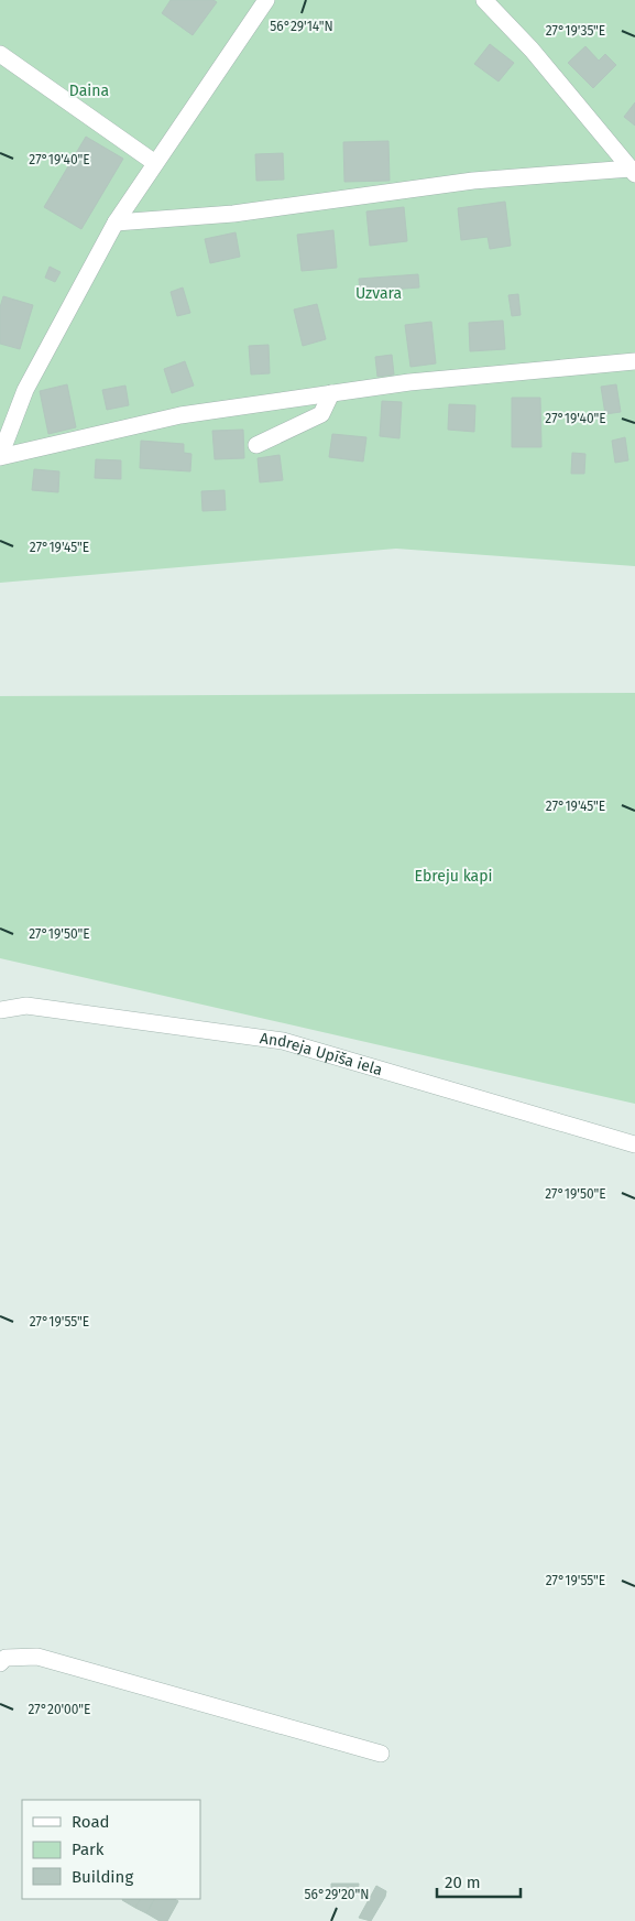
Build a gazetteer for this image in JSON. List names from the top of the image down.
{
  "streets": {
    "street": ["Andreja Upīša iela"]
  },
  "parks": ["Daina", "Uzvara", "Ebreju kapi"],
  "legend": ["Road", "Park", "Building"],
  "scale_bar": "20 m",
  "coordinates": [
    "56°29'14\"N",
    "27°19'35\"E",
    "27°19'40\"E",
    "27°19'45\"E",
    "27°19'50\"E",
    "27°19'55\"E",
    "27°20'00\"E",
    "56°29'20\"N"
  ]
}
